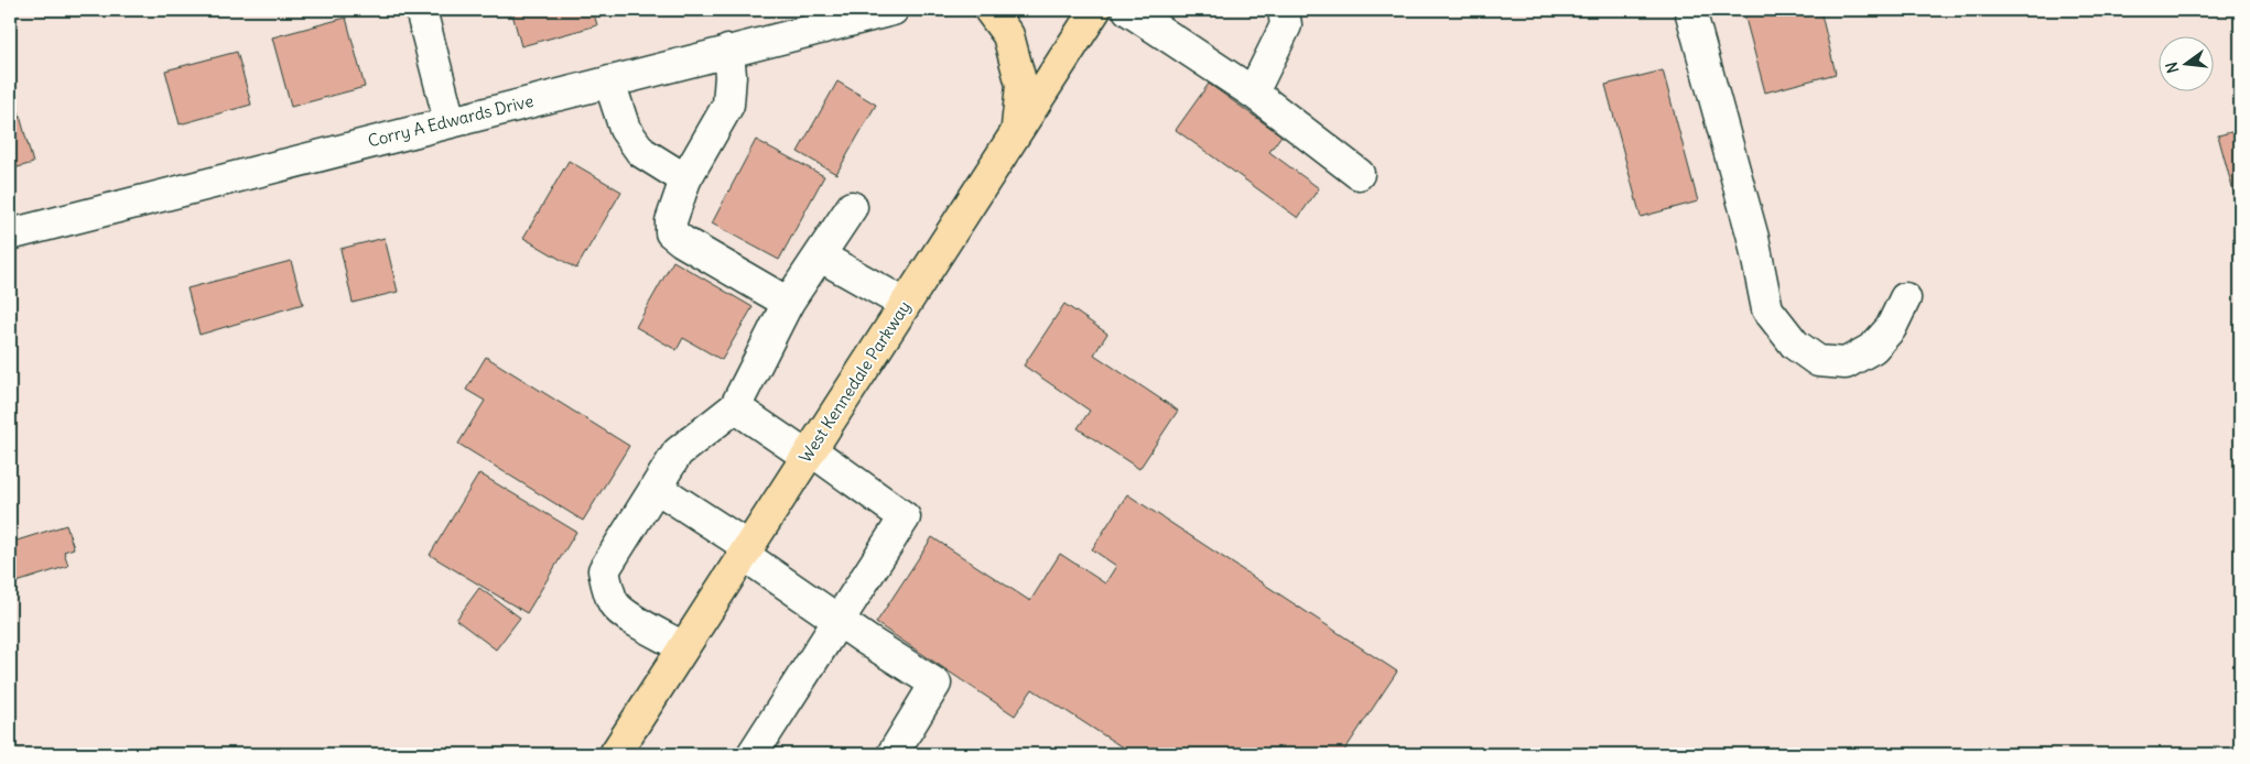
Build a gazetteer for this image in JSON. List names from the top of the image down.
{
  "streets": {
    "main road": ["West Kennedale Parkway"],
    "street": ["Corry A Edwards Drive"]
  },
  "north": "left"
}
